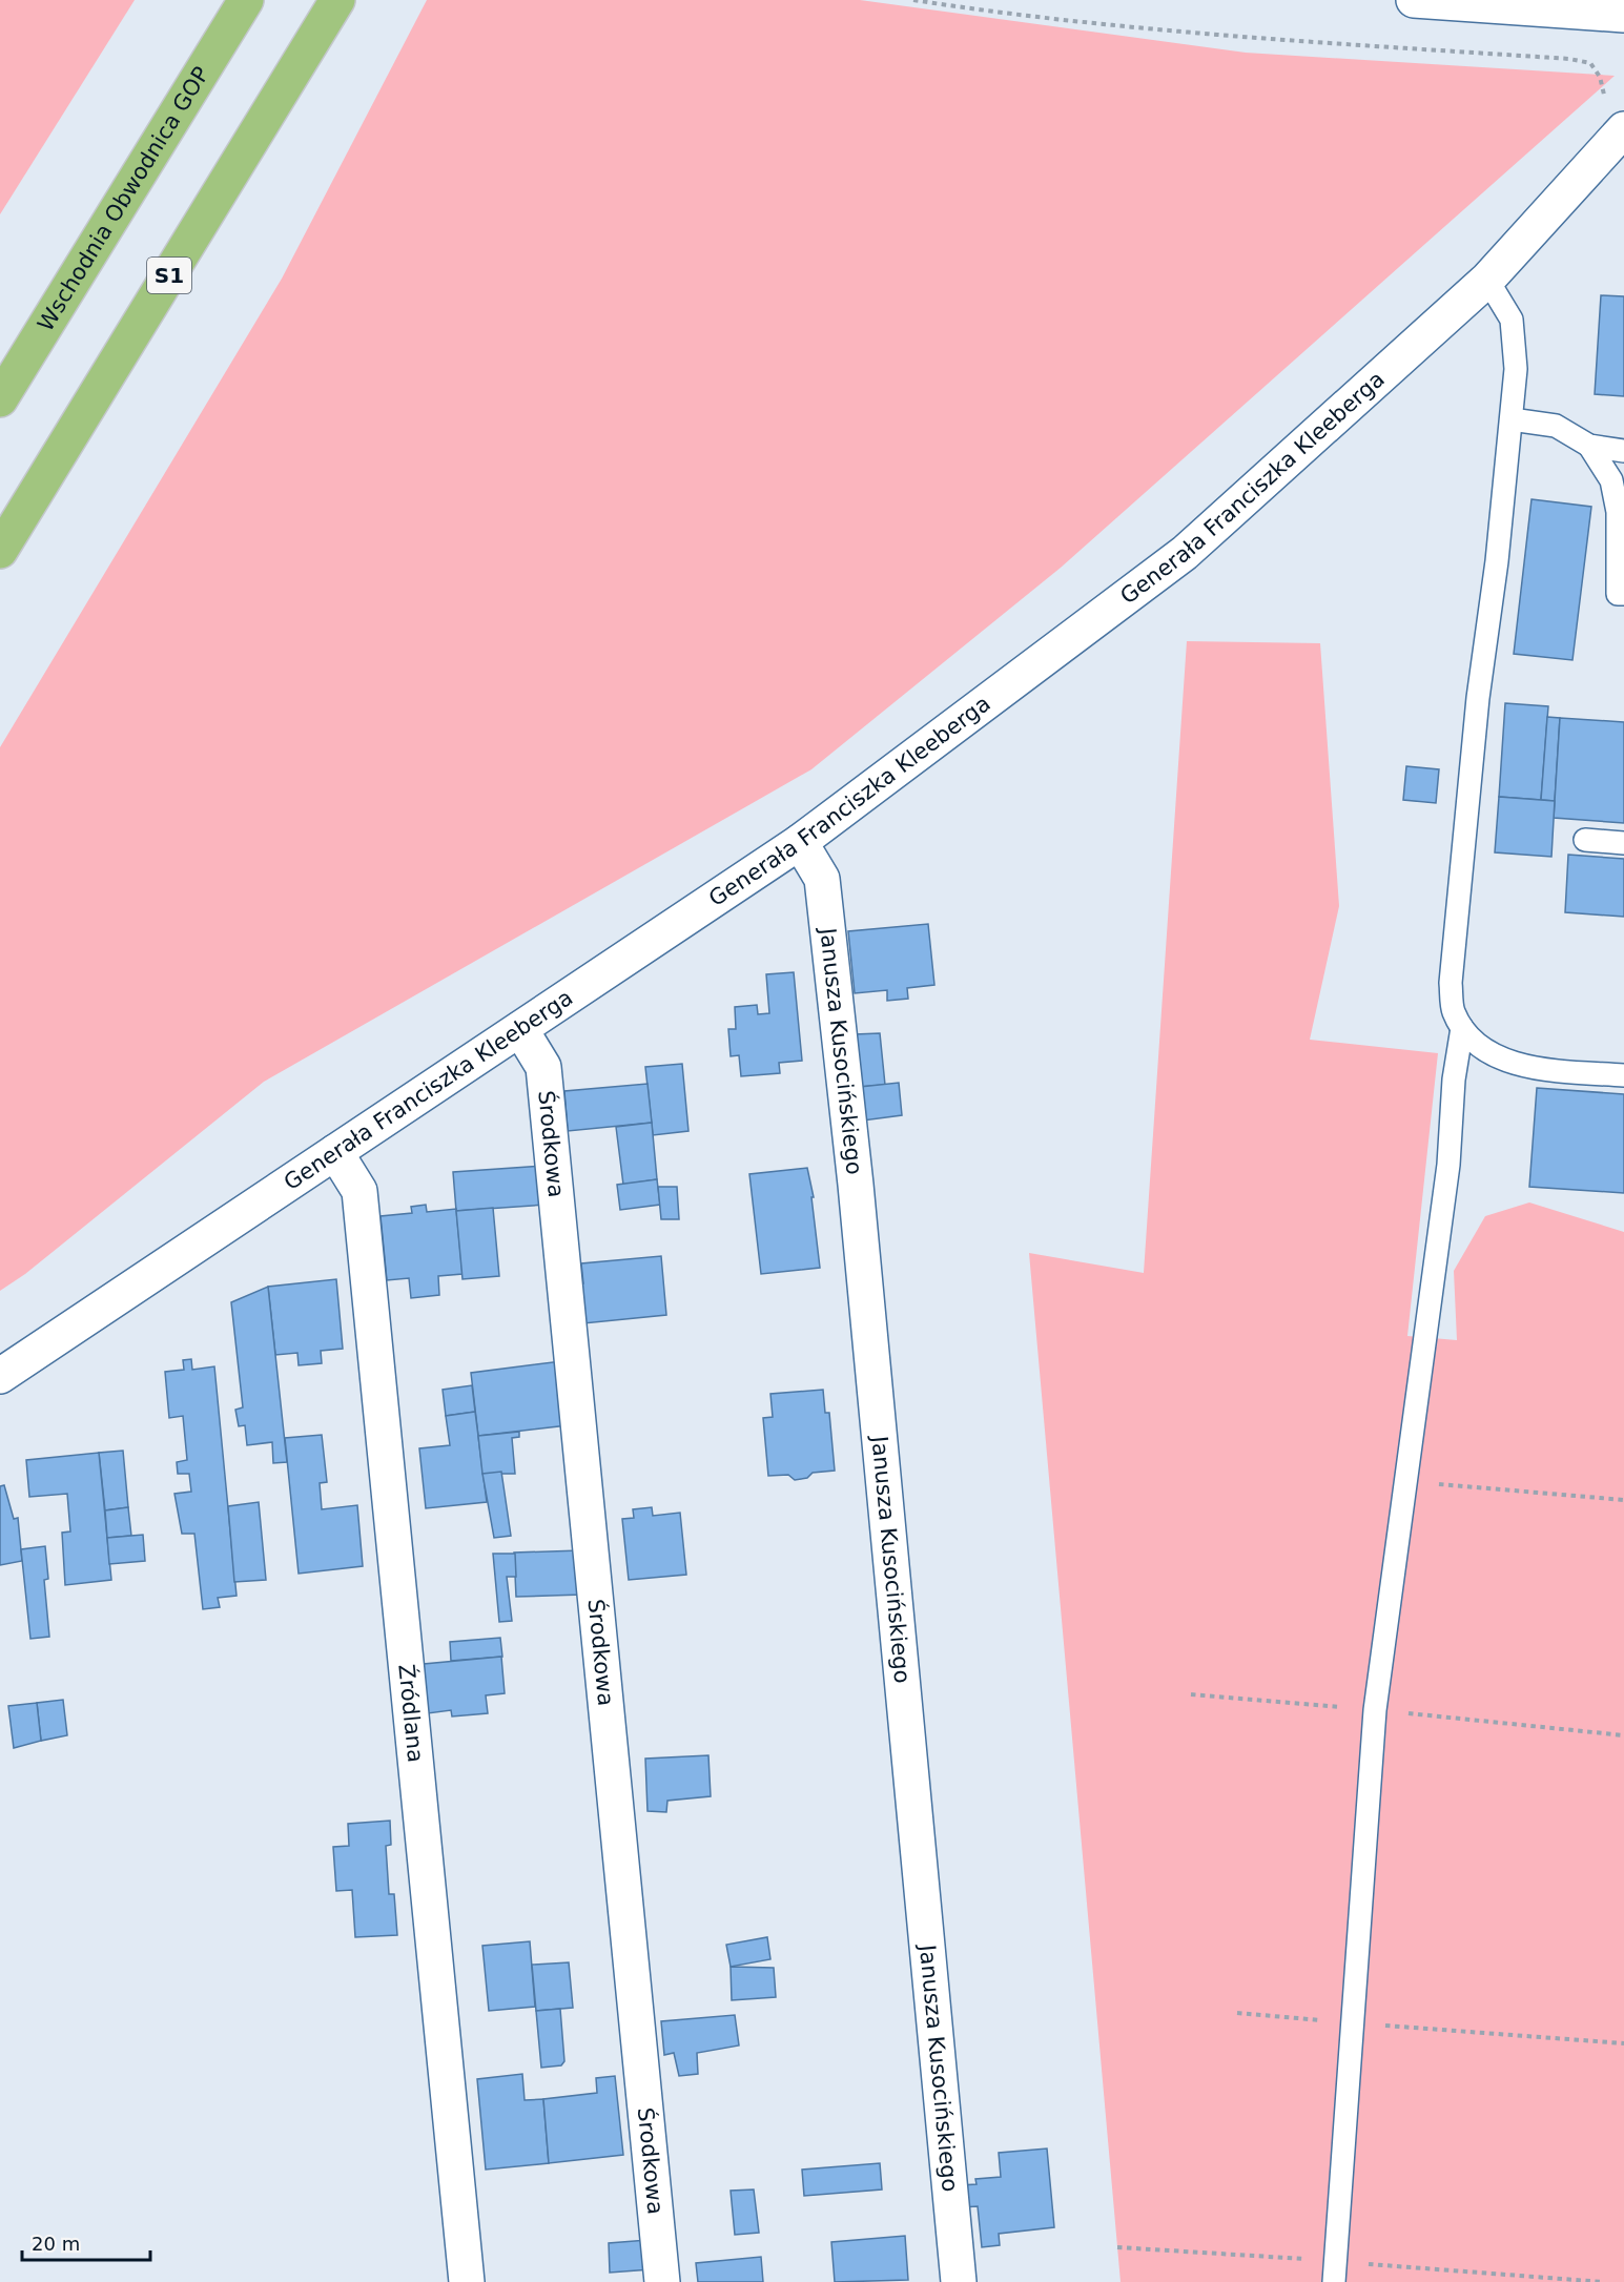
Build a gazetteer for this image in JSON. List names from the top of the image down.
{
  "streets": {
    "highway": ["Wschodnia Obwodnica GOP", "S1"],
    "street": [
      "Generała Franciszka Kleeberga",
      "Janusza Kusocińskiego",
      "Środkowa",
      "Źródlana"
    ]
  },
  "crossings": [
    ["Generała Franciszka Kleeberga", "Janusza Kusocińskiego"],
    ["Generała Franciszka Kleeberga", "Środkowa"],
    ["Generała Franciszka Kleeberga", "Źródlana"]
  ],
  "scale_bar": "20 m"
}
